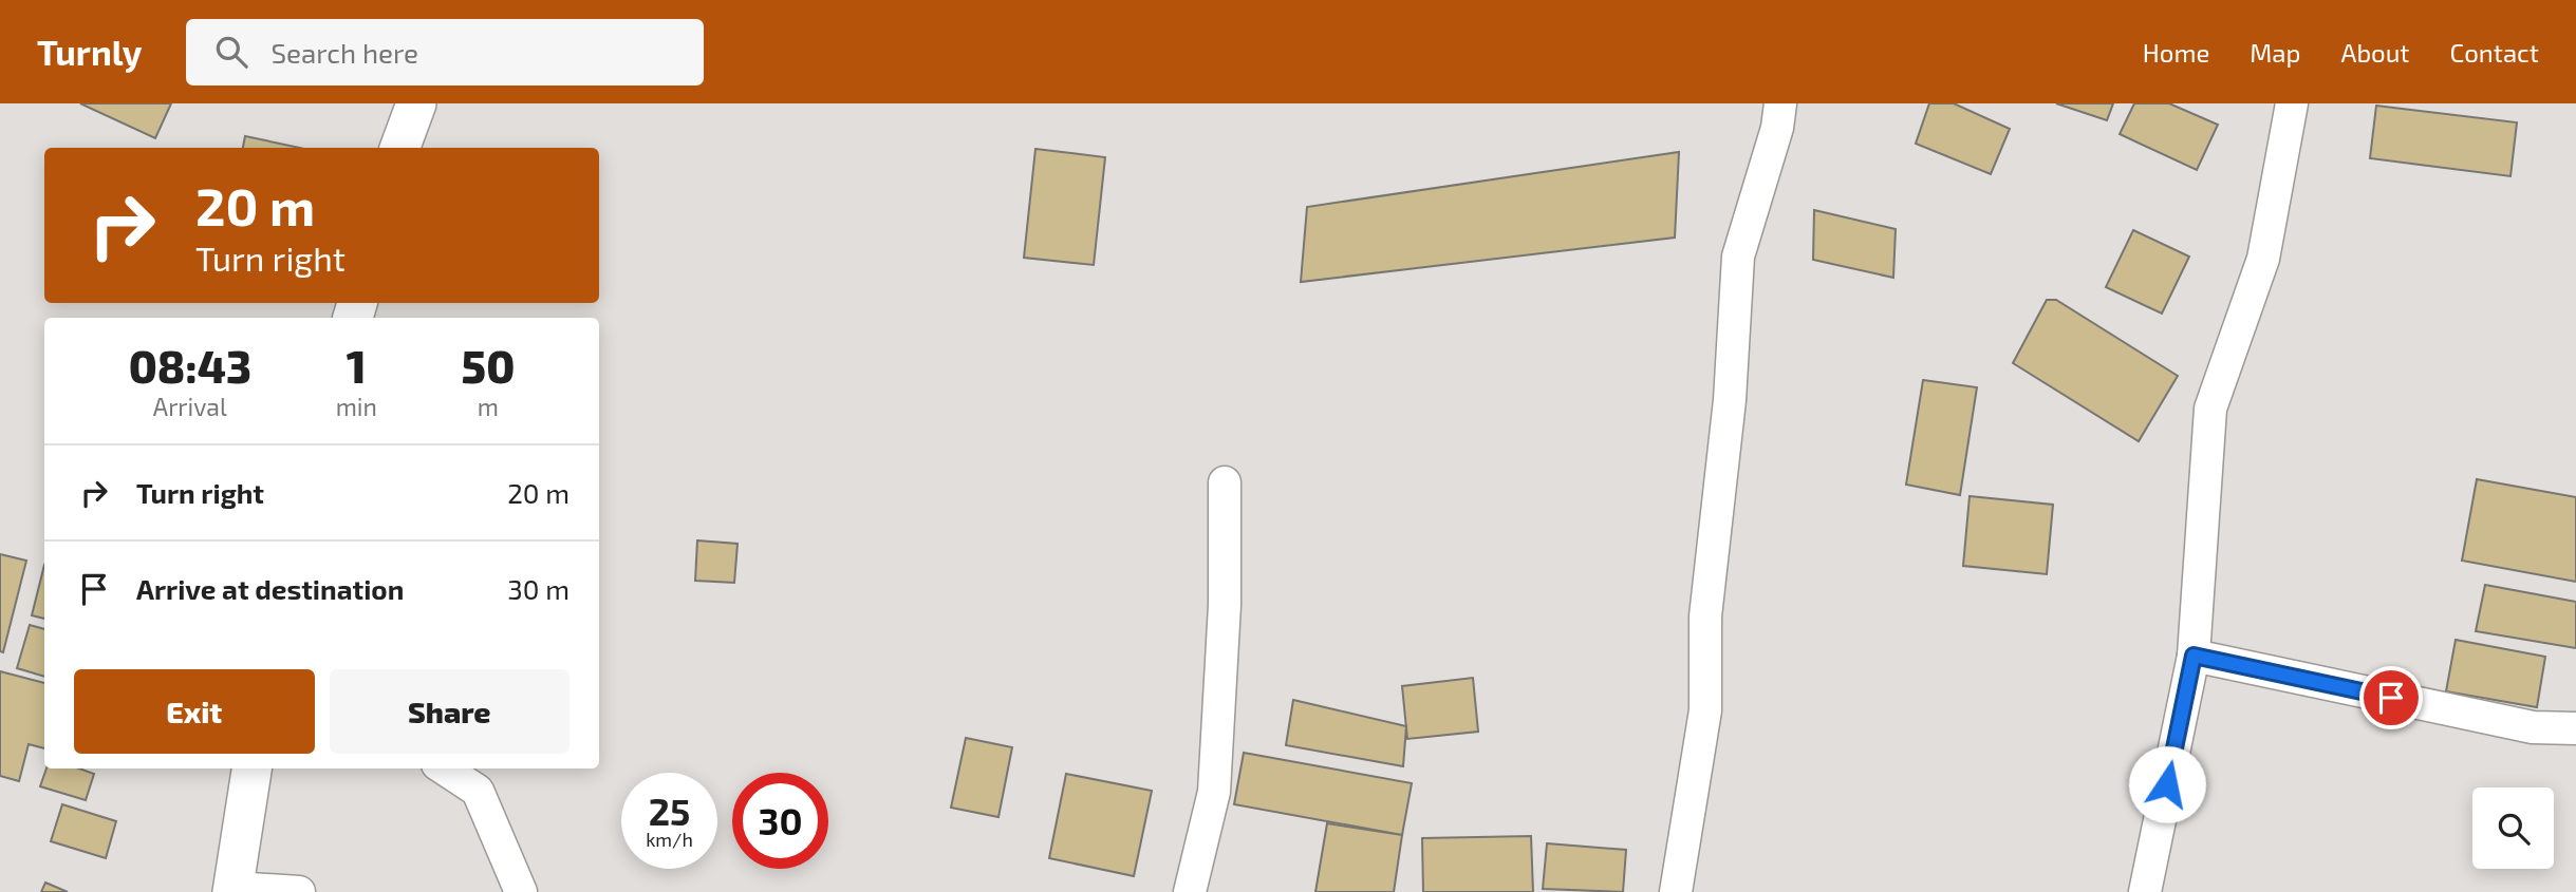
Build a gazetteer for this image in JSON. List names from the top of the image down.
{
  "page": {
    "header": "Turnly",
    "search": "Search here",
    "nav": [
      "Home",
      "Map",
      "About",
      "Contact"
    ],
    "turn": ["20 m", "Turn right"],
    "eta": [
      "08:43",
      "Arrival",
      "1",
      "min",
      "50",
      "m"
    ],
    "list": [
      {
        "name": "Turn right",
        "value": "20 m"
      },
      {
        "name": "Arrive at destination",
        "value": "30 m"
      }
    ],
    "buttons": ["Exit", "Share"],
    "speed": "25 km/h",
    "limit": "30"
  }
}
